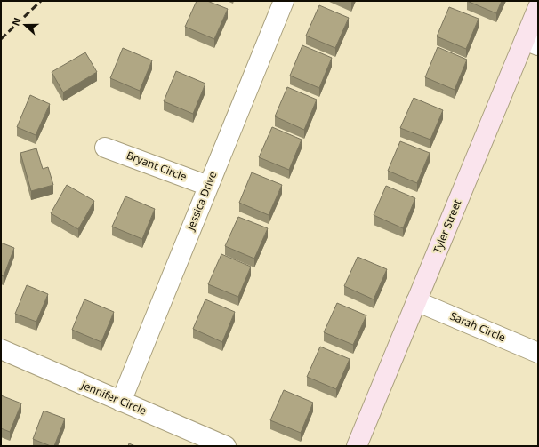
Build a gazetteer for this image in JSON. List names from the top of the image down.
{
  "streets": {
    "street": [
      "Bryant Circle",
      "Jessica Drive",
      "Tyler Street",
      "Sarah Circle",
      "Jennifer Circle"
    ]
  },
  "crossings": [
    ["Bryant Circle", "Jessica Drive"],
    ["Jessica Drive", "Jennifer Circle"],
    ["Tyler Street", "Sarah Circle"]
  ],
  "north": "left"
}
